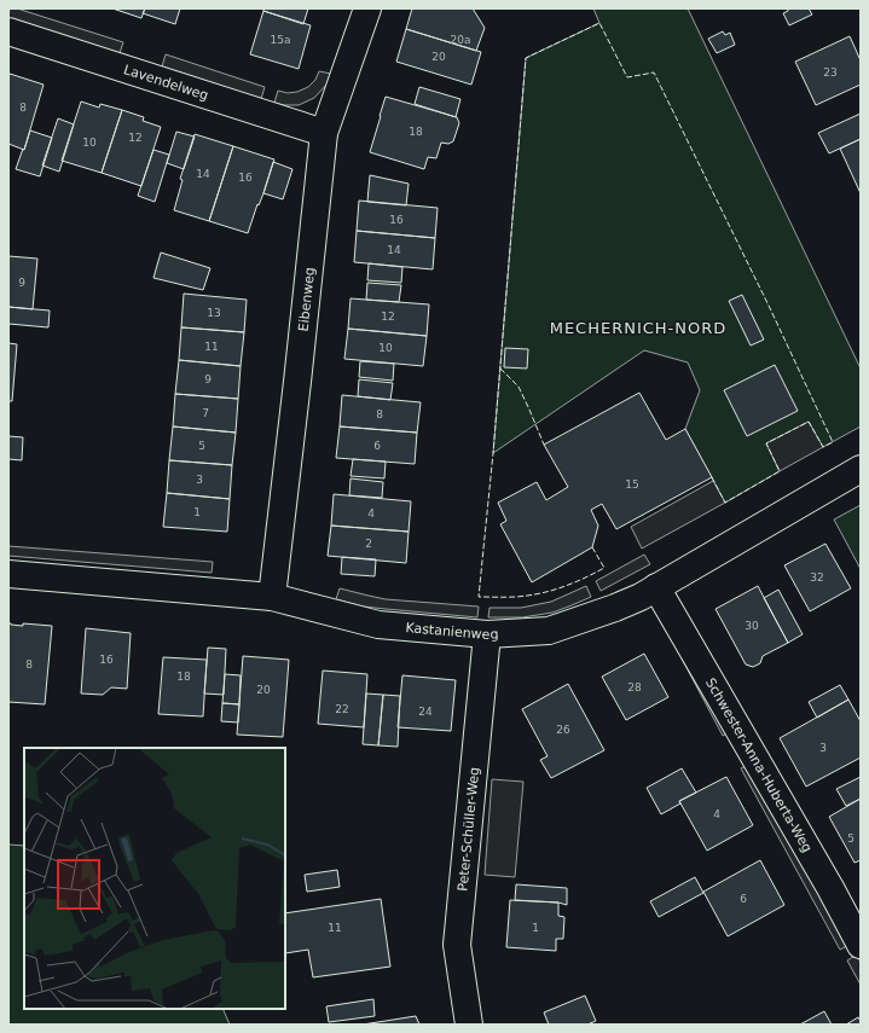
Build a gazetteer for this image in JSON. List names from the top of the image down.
{
  "streets": {
    "street": [
      "Lavendelweg",
      "Eibenweg",
      "Kastanienweg",
      "Schwester-Anna-Huberta-Weg",
      "Peter-Schüller-Weg"
    ]
  },
  "crossings": [
    ["Lavendelweg", "Eibenweg"],
    ["Eibenweg", "Kastanienweg"],
    ["Kastanienweg", "Schwester-Anna-Huberta-Weg"],
    ["Kastanienweg", "Peter-Schüller-Weg"]
  ],
  "districts": ["MECHERNICH-NORD"],
  "house_numbers": [
    "15a",
    "20a",
    "20",
    "23",
    "8",
    "18",
    "12",
    "10",
    "14",
    "16",
    "16",
    "14",
    "9",
    "13",
    "12",
    "11",
    "10",
    "9",
    "7",
    "8",
    "5",
    "6",
    "3",
    "15",
    "1",
    "4",
    "2",
    "32",
    "30",
    "16",
    "8",
    "18",
    "28",
    "20",
    "22",
    "24",
    "26",
    "3",
    "4",
    "5",
    "6",
    "11",
    "1"
  ]
}
